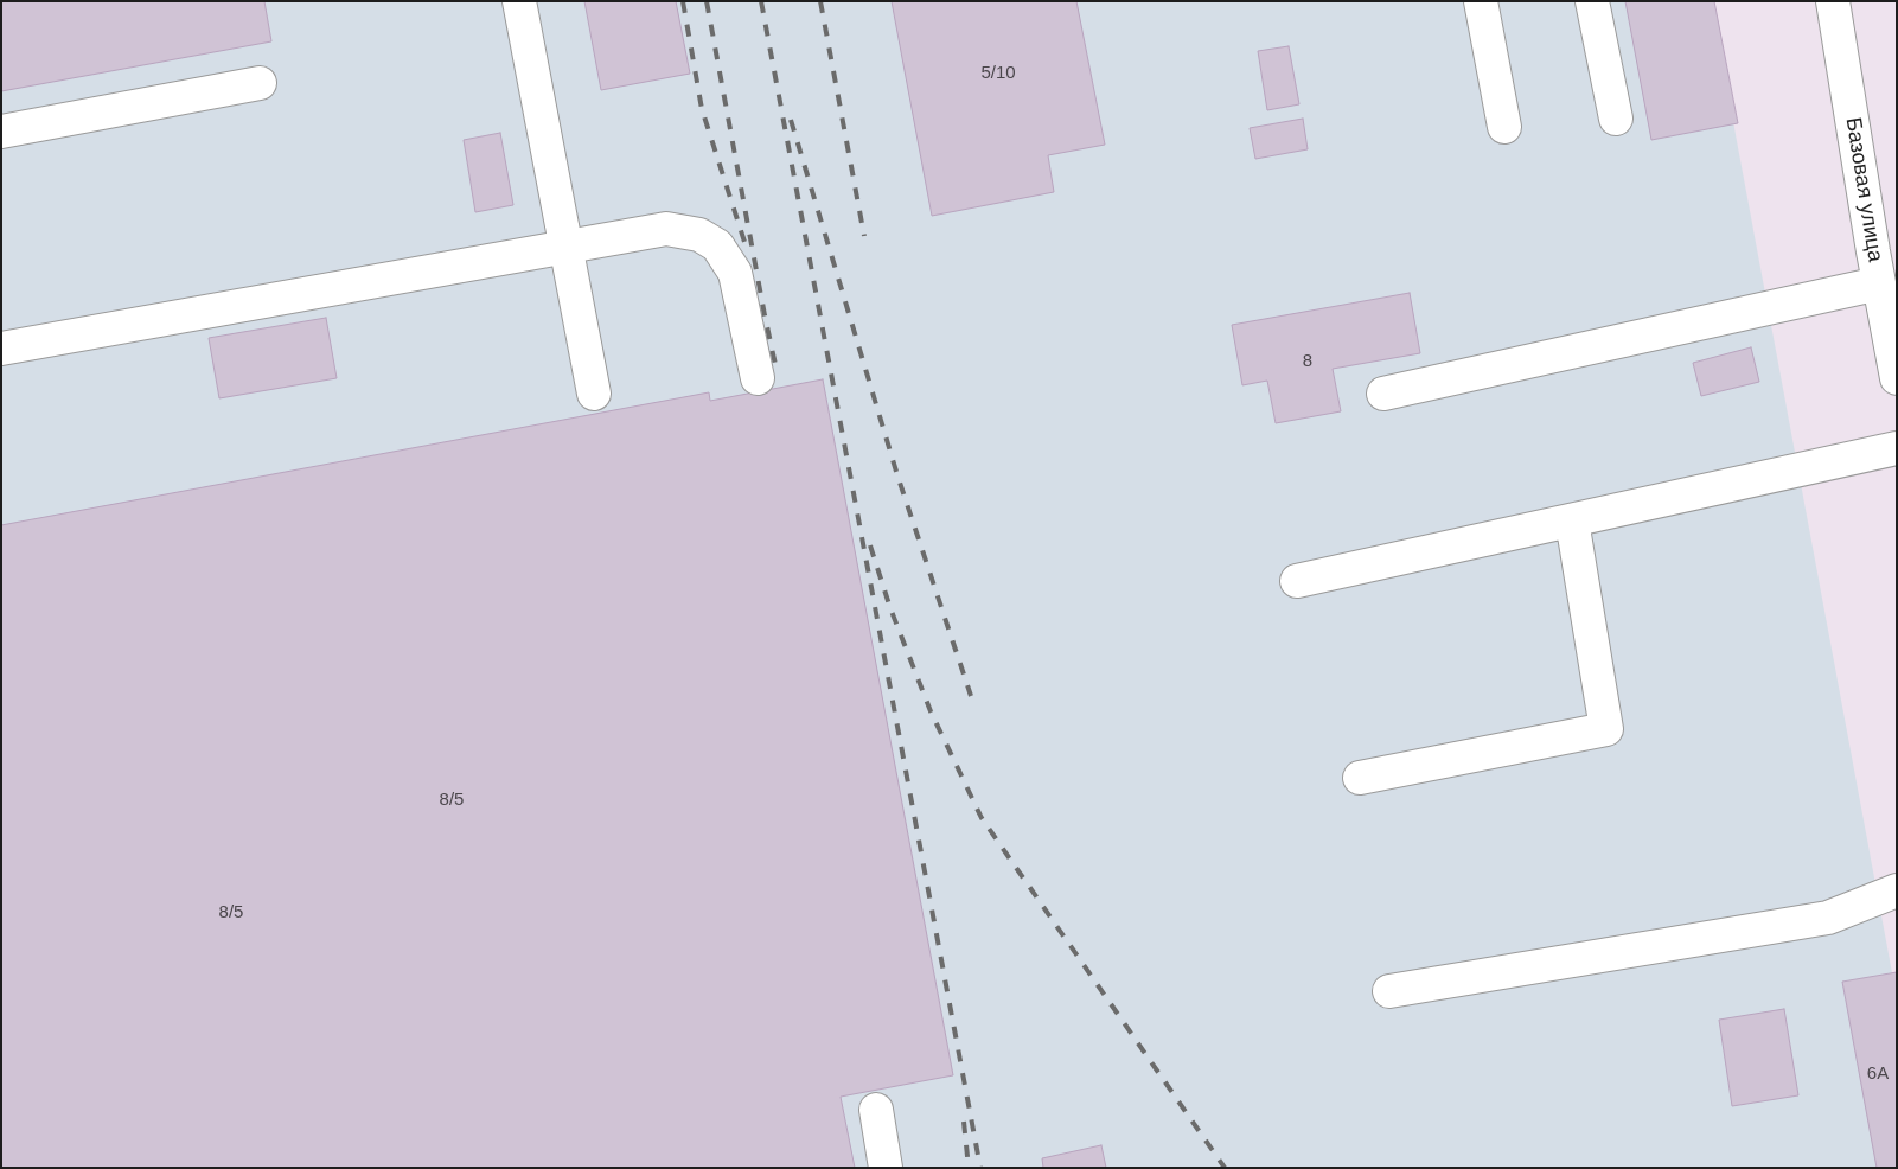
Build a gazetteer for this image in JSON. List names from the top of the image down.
{
  "streets": {
    "street": ["Базовая улица"]
  },
  "house_numbers": [
    "5/10",
    "8",
    "8/5",
    "8/5",
    "6А"
  ]
}
